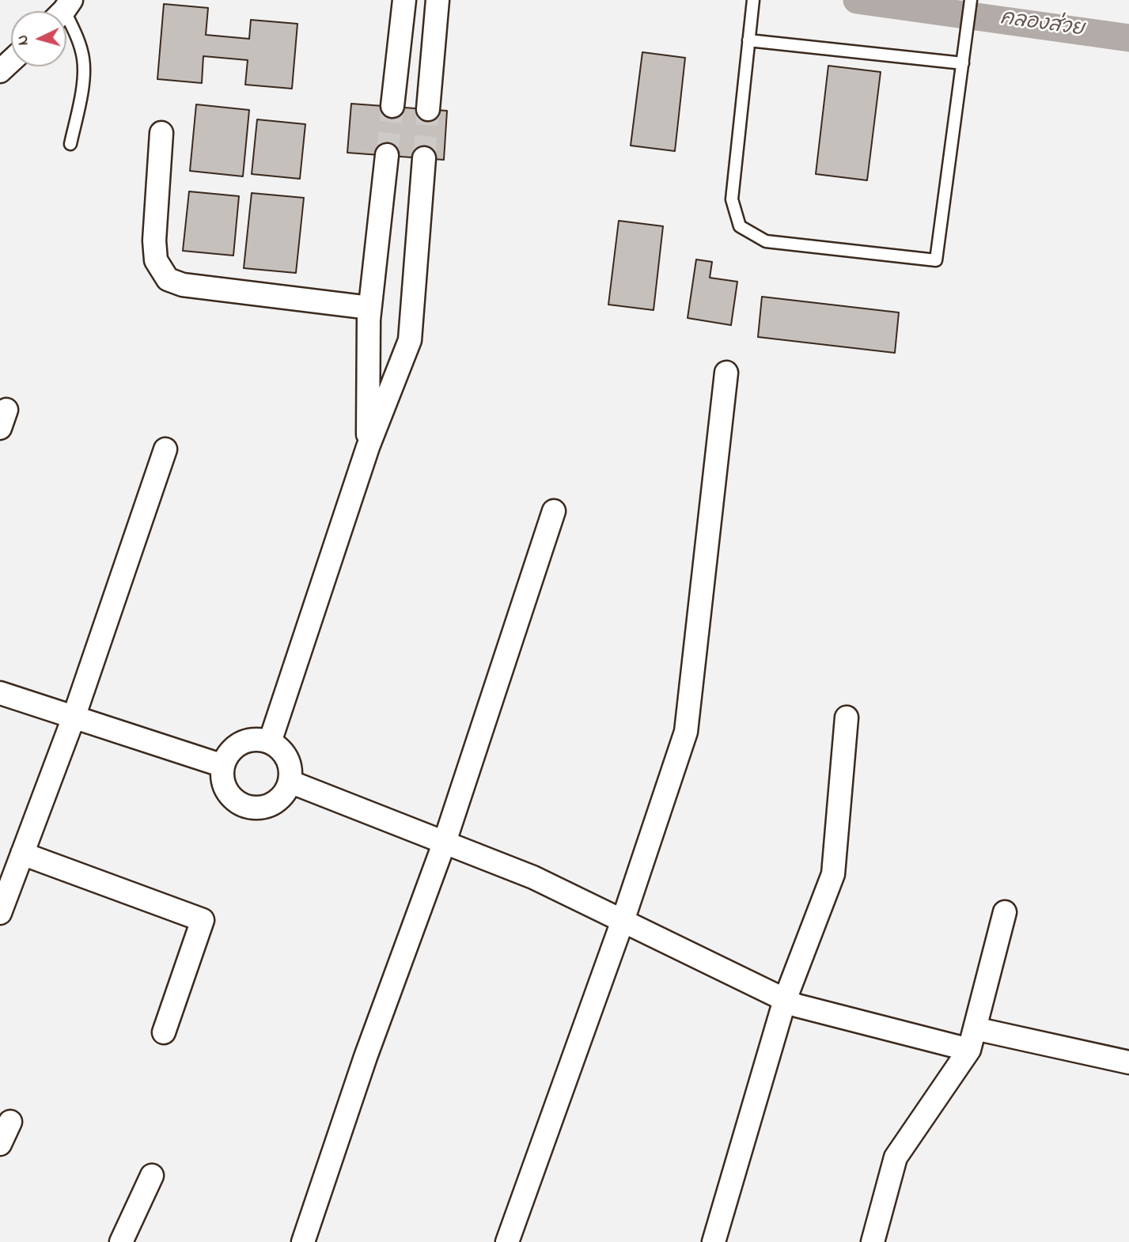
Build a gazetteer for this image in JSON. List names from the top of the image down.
{
  "water": ["คลองส่วย"],
  "north": "left"
}
